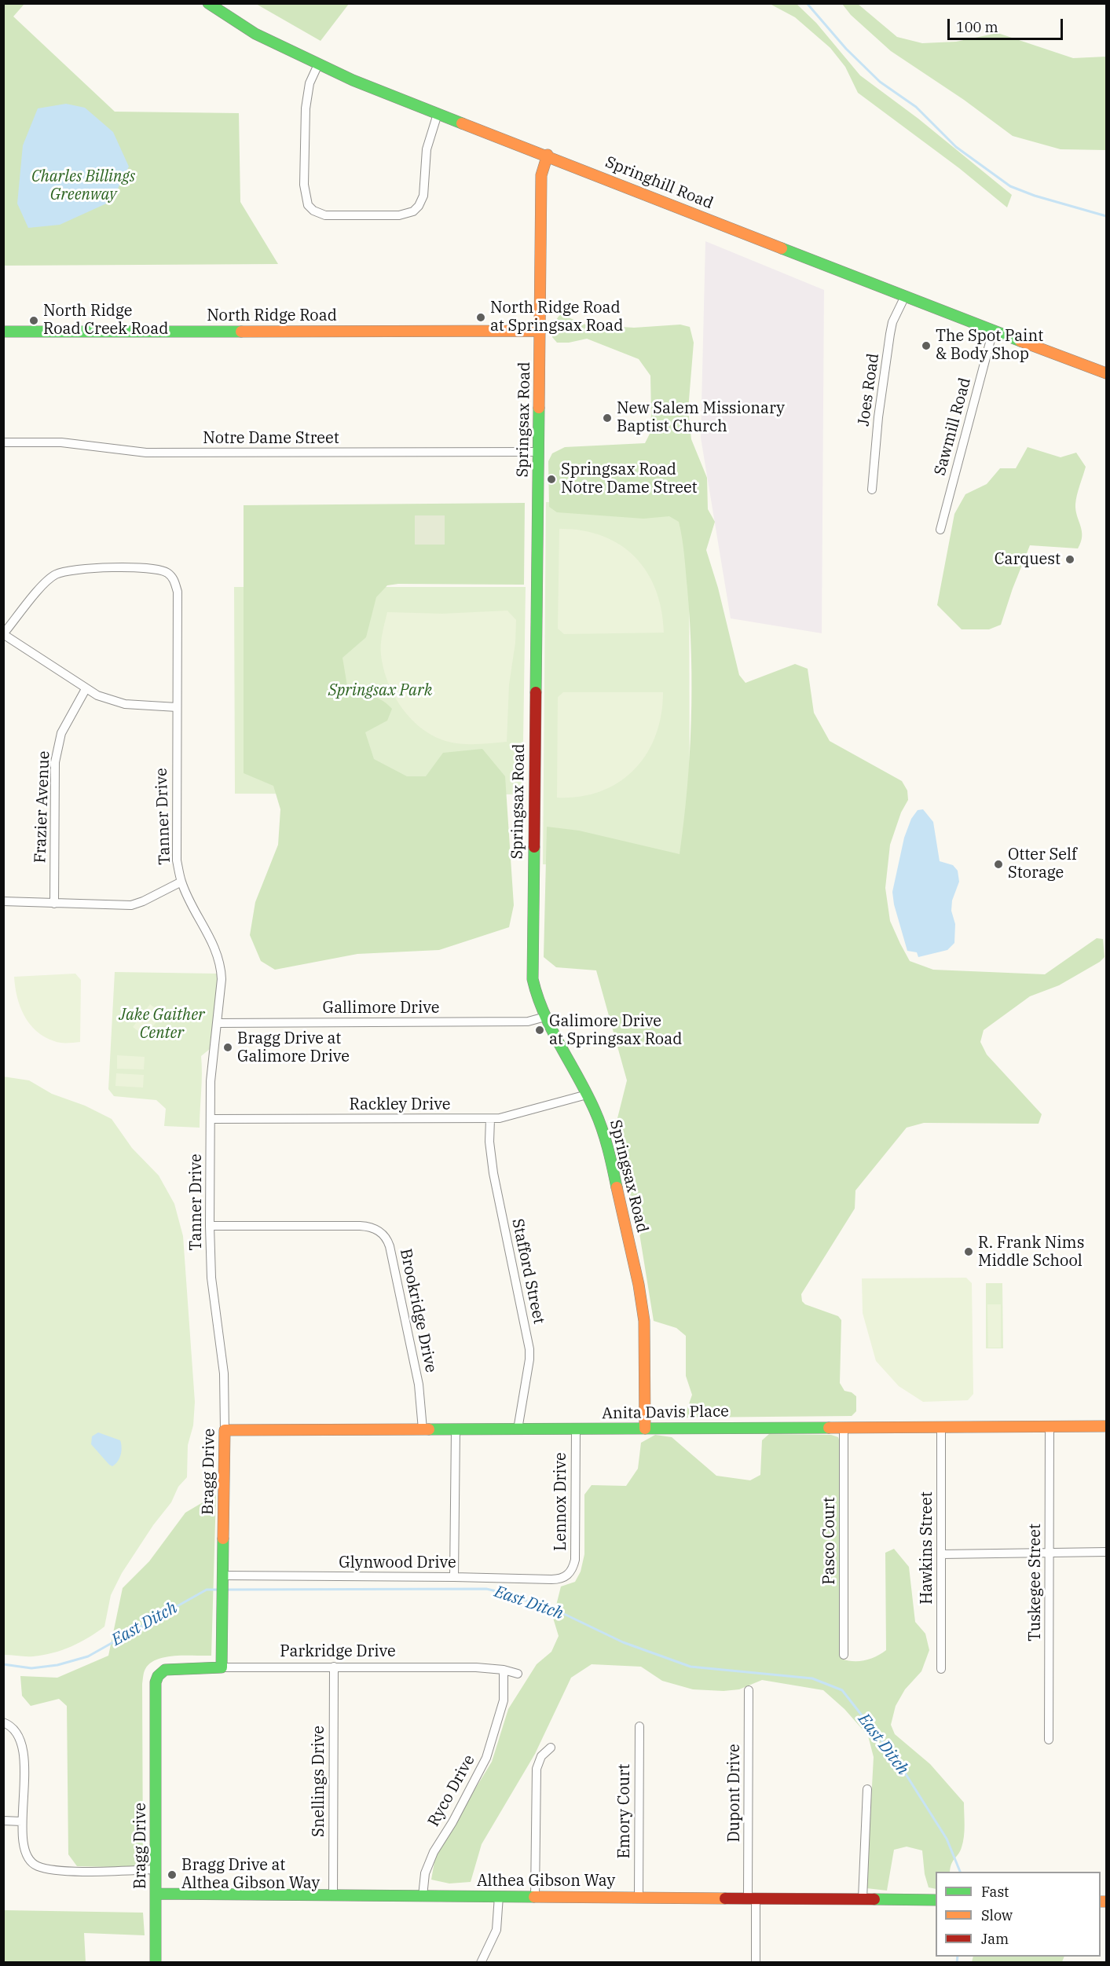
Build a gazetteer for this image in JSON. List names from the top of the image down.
{
  "streets": {
    "street": [
      "Springhill Road",
      "North Ridge Road",
      "Joes Road",
      "Springsax Road",
      "Sawmill Road",
      "Notre Dame Street",
      "Frazier Avenue",
      "Tanner Drive",
      "Gallimore Drive",
      "Rackley Drive",
      "Stafford Street",
      "Brookridge Drive",
      "Anita Davis Place",
      "Bragg Drive",
      "Lennox Drive",
      "Pasco Court",
      "Hawkins Street",
      "Glynwood Drive",
      "Tuskegee Street",
      "Parkridge Drive",
      "Snellings Drive",
      "Ryco Drive",
      "Dupont Drive",
      "Emory Court",
      "Althea Gibson Way"
    ]
  },
  "crossings": [
    ["Springhill Road", "Joes Road"],
    ["Springhill Road", "Springsax Road"],
    ["Springhill Road", "Sawmill Road"],
    ["North Ridge Road", "Springsax Road"],
    ["Springsax Road", "Notre Dame Street"],
    ["Springsax Road", "Gallimore Drive"],
    ["Springsax Road", "Rackley Drive"],
    ["Springsax Road", "Anita Davis Place"],
    ["Tanner Drive", "Gallimore Drive"],
    ["Tanner Drive", "Rackley Drive"],
    ["Tanner Drive", "Brookridge Drive"],
    ["Tanner Drive", "Bragg Drive"],
    ["Rackley Drive", "Stafford Street"],
    ["Stafford Street", "Anita Davis Place"],
    ["Brookridge Drive", "Anita Davis Place"],
    ["Anita Davis Place", "Bragg Drive"],
    ["Anita Davis Place", "Lennox Drive"],
    ["Anita Davis Place", "Pasco Court"],
    ["Anita Davis Place", "Hawkins Street"],
    ["Anita Davis Place", "Tuskegee Street"],
    ["Bragg Drive", "Glynwood Drive"],
    ["Bragg Drive", "Parkridge Drive"],
    ["Bragg Drive", "Althea Gibson Way"],
    ["Lennox Drive", "Glynwood Drive"],
    ["Parkridge Drive", "Snellings Drive"],
    ["Parkridge Drive", "Ryco Drive"],
    ["Snellings Drive", "Althea Gibson Way"],
    ["Ryco Drive", "Althea Gibson Way"],
    ["Dupont Drive", "Althea Gibson Way"],
    ["Emory Court", "Althea Gibson Way"]
  ],
  "water": ["East Ditch"],
  "parks": ["Charles Billings Greenway", "Springsax Park", "Jake Gaither Center"],
  "places": [
    "North Ridge Road at Springsax Road",
    "North Ridge Road Creek Road",
    "The Spot Paint & Body Shop",
    "New Salem Missionary Baptist Church",
    "Springsax Road Notre Dame Street",
    "Carquest",
    "Otter Self Storage",
    "Galimore Drive at Springsax Road",
    "Bragg Drive at Galimore Drive",
    "R. Frank Nims Middle School",
    "Bragg Drive at Althea Gibson Way"
  ],
  "legend": ["Fast", "Slow", "Jam"],
  "scale_bar": "100 m"
}
